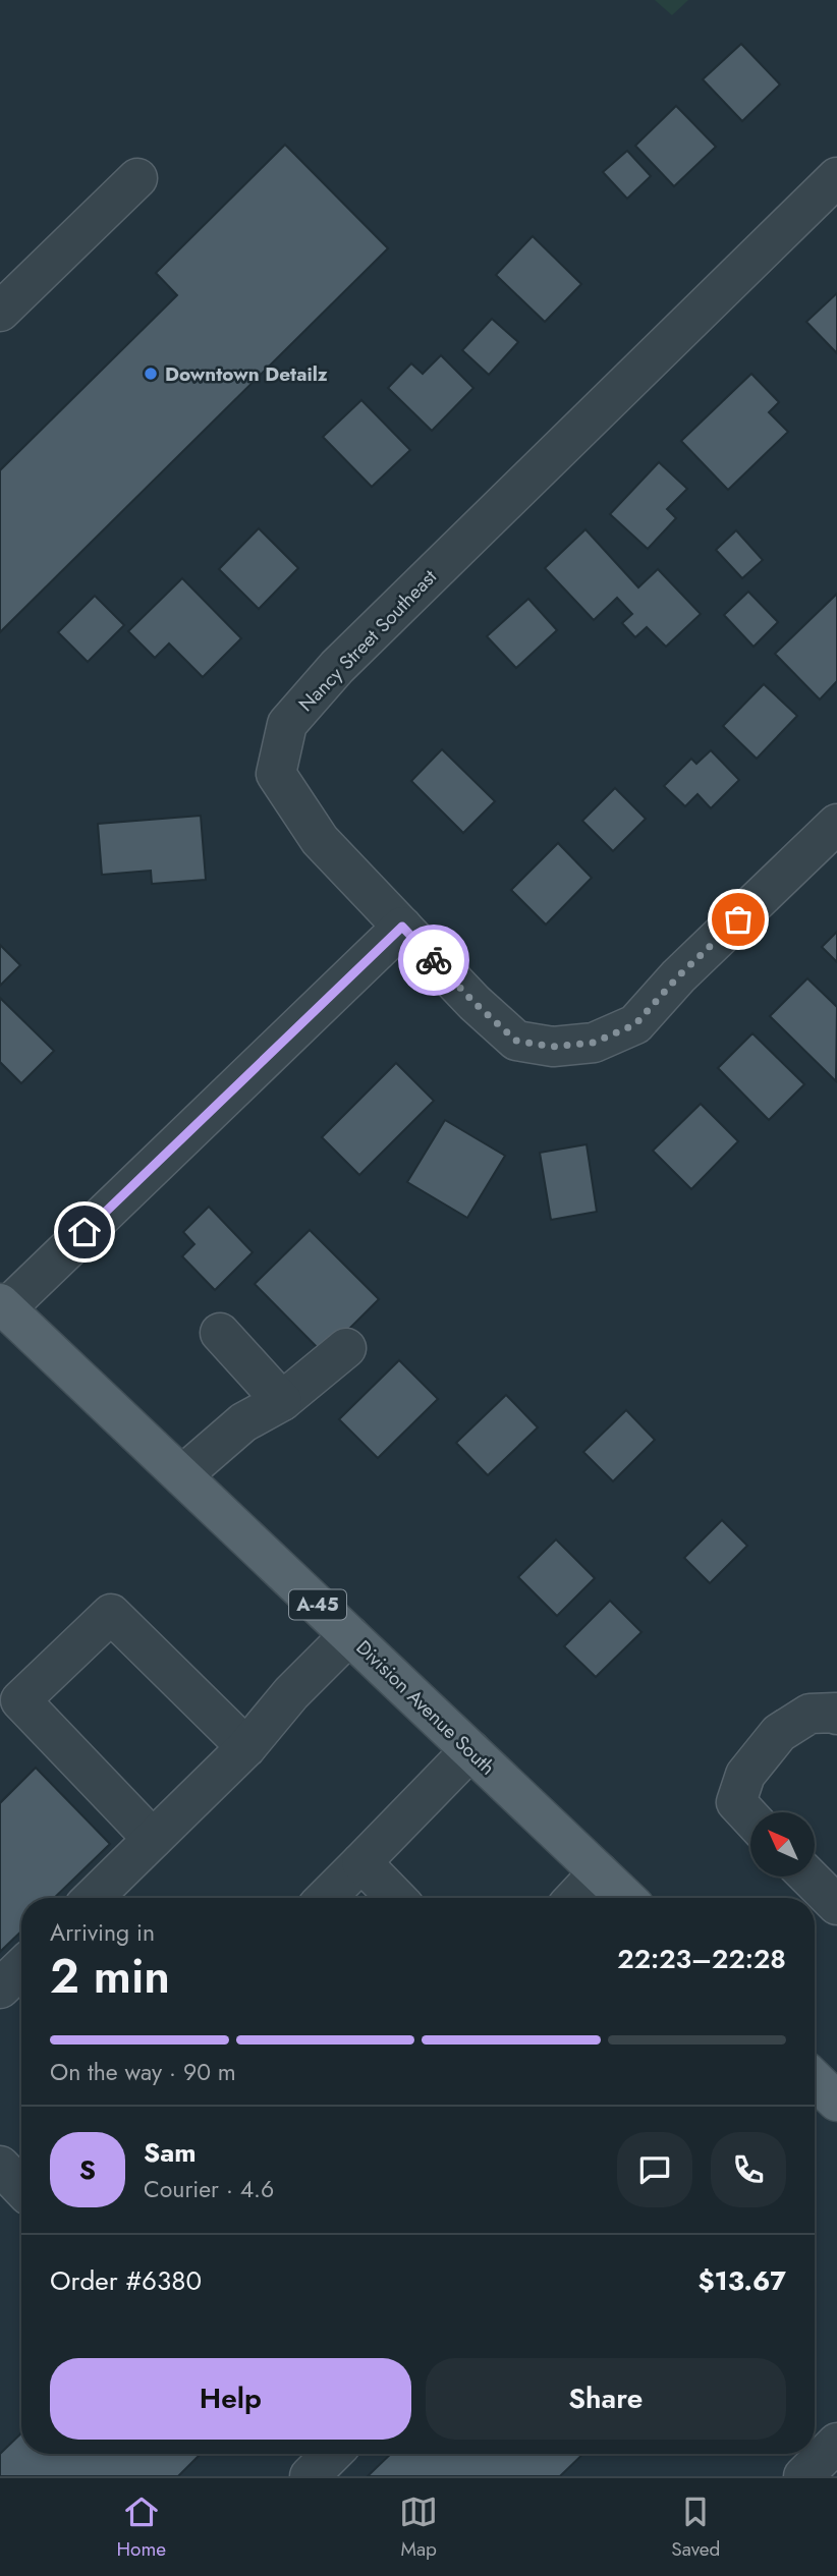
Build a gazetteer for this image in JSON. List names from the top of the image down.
{
  "streets": {
    "main road": ["A-45", "Division Avenue South"],
    "street": ["Nancy Street Southeast"]
  },
  "places": ["Downtown Detailz"],
  "north": "top left",
  "page": {
    "heading": ["2 min", "Arriving in", "22:23–22:28"],
    "panel": [
      "Sam",
      "Courier · 4.6",
      "Order #6380",
      "$13.67"
    ],
    "bar": "On the way · 90 m",
    "round": "S",
    "buttons": ["Help", "Share"],
    "tabs": ["Home", "Map", "Saved"]
  }
}
